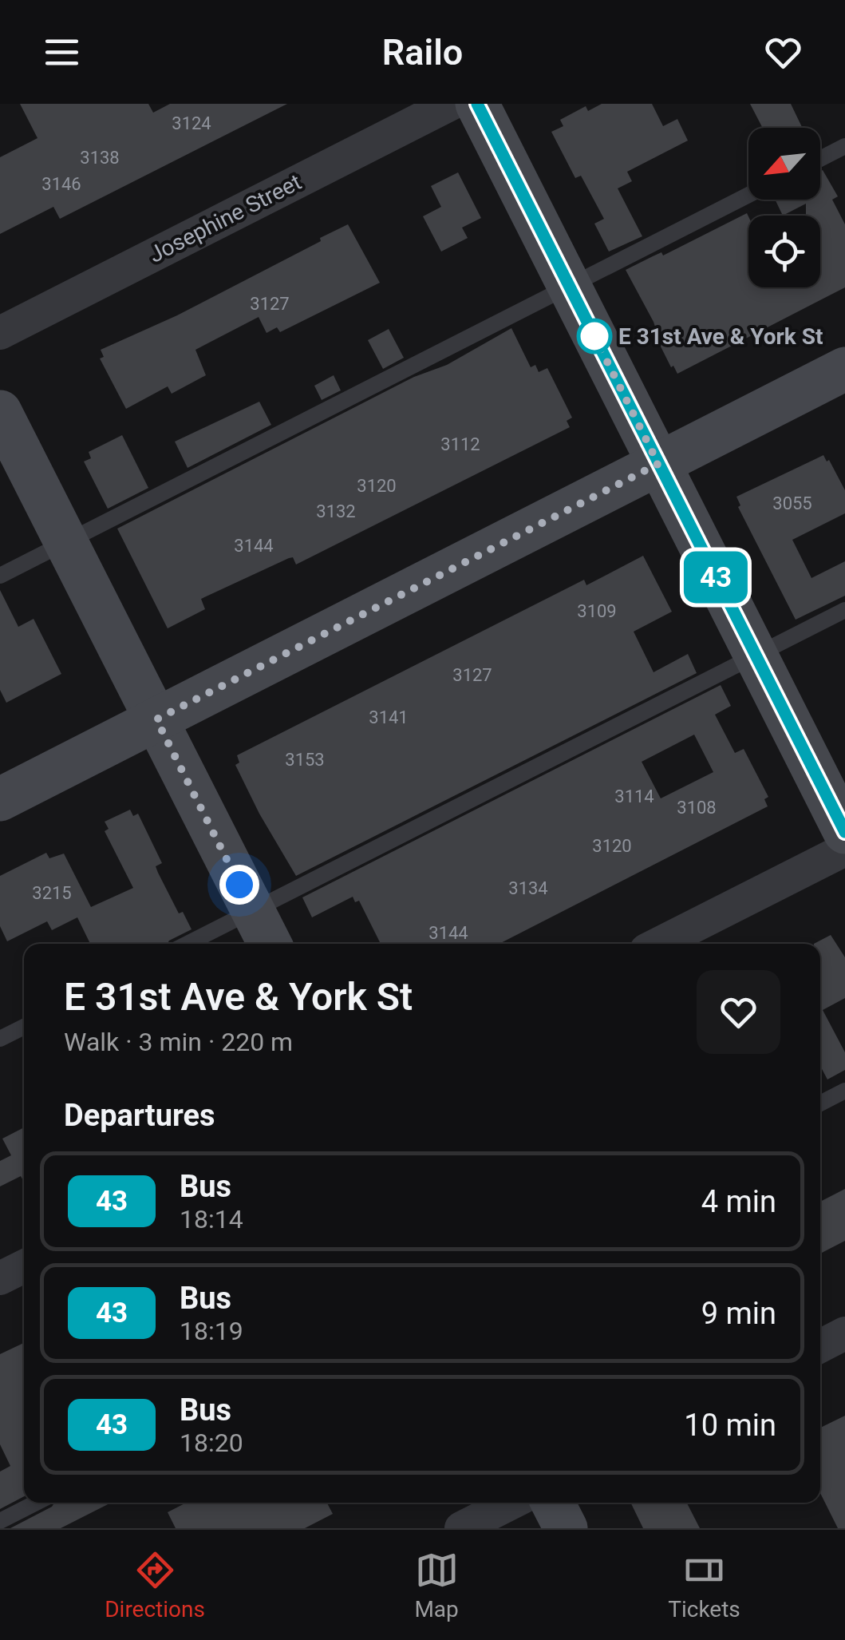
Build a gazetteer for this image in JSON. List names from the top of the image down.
{
  "streets": {
    "street": ["Josephine Street"]
  },
  "places": ["E 31st Ave & York St"],
  "lines": ["bus line 43"],
  "house_numbers": [
    "3124",
    "3138",
    "3146",
    "3127",
    "3112",
    "3120",
    "3055",
    "3132",
    "3144",
    "3109",
    "3127",
    "3141",
    "3153",
    "3114",
    "3108",
    "3120",
    "3134",
    "3215",
    "3144"
  ],
  "north": "bottom left",
  "page": {
    "header": "Railo",
    "on_map": "43",
    "heading": [
      ["E 31st Ave & York St", "Walk · 3 min · 220 m"],
      "Departures"
    ],
    "list": [
      {
        "mark": "43",
        "name": "Bus",
        "note": "18:14",
        "value": "4 min"
      },
      {
        "mark": "43",
        "name": "Bus",
        "note": "18:19",
        "value": "9 min"
      },
      {
        "mark": "43",
        "name": "Bus",
        "note": "18:20",
        "value": "10 min"
      }
    ],
    "tabs": ["Directions", "Map", "Tickets"]
  }
}
